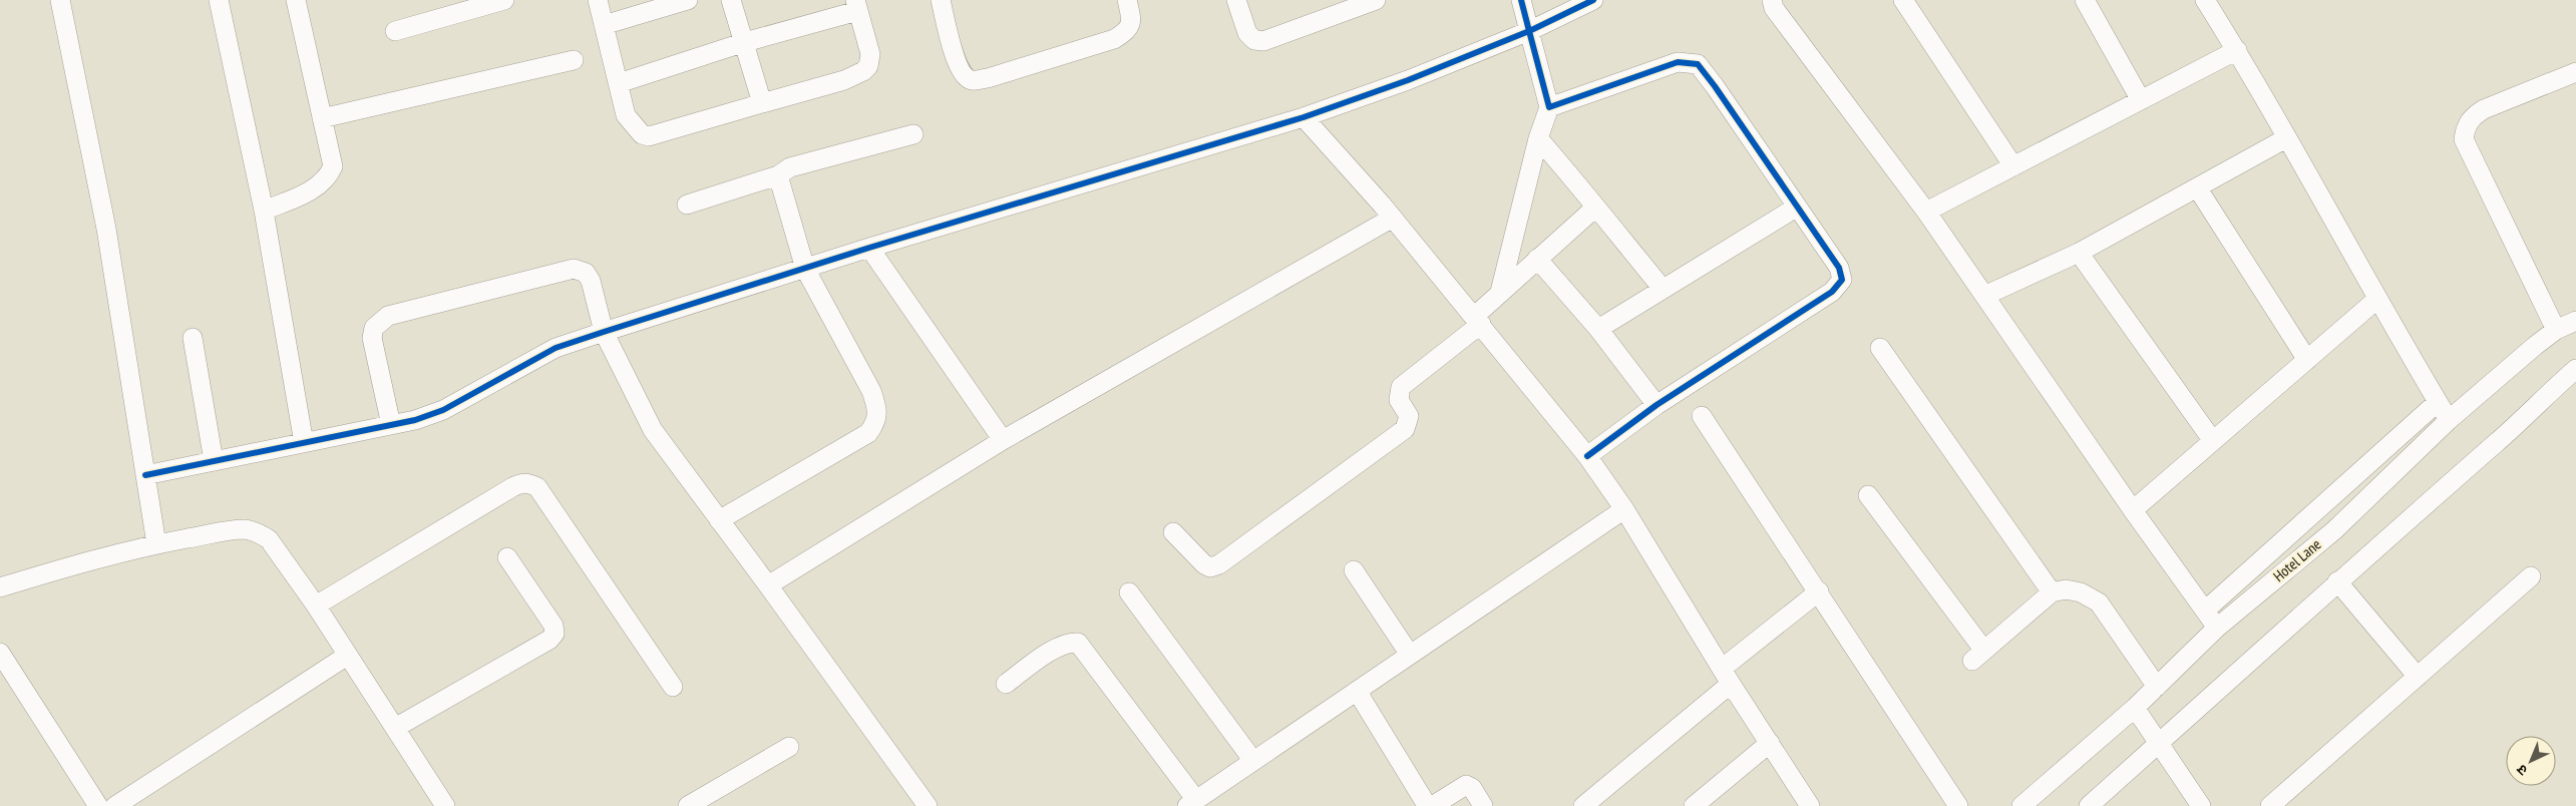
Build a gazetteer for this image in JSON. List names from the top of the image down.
{
  "streets": {
    "street": ["Hotel Lane"]
  },
  "north": "bottom left"
}
